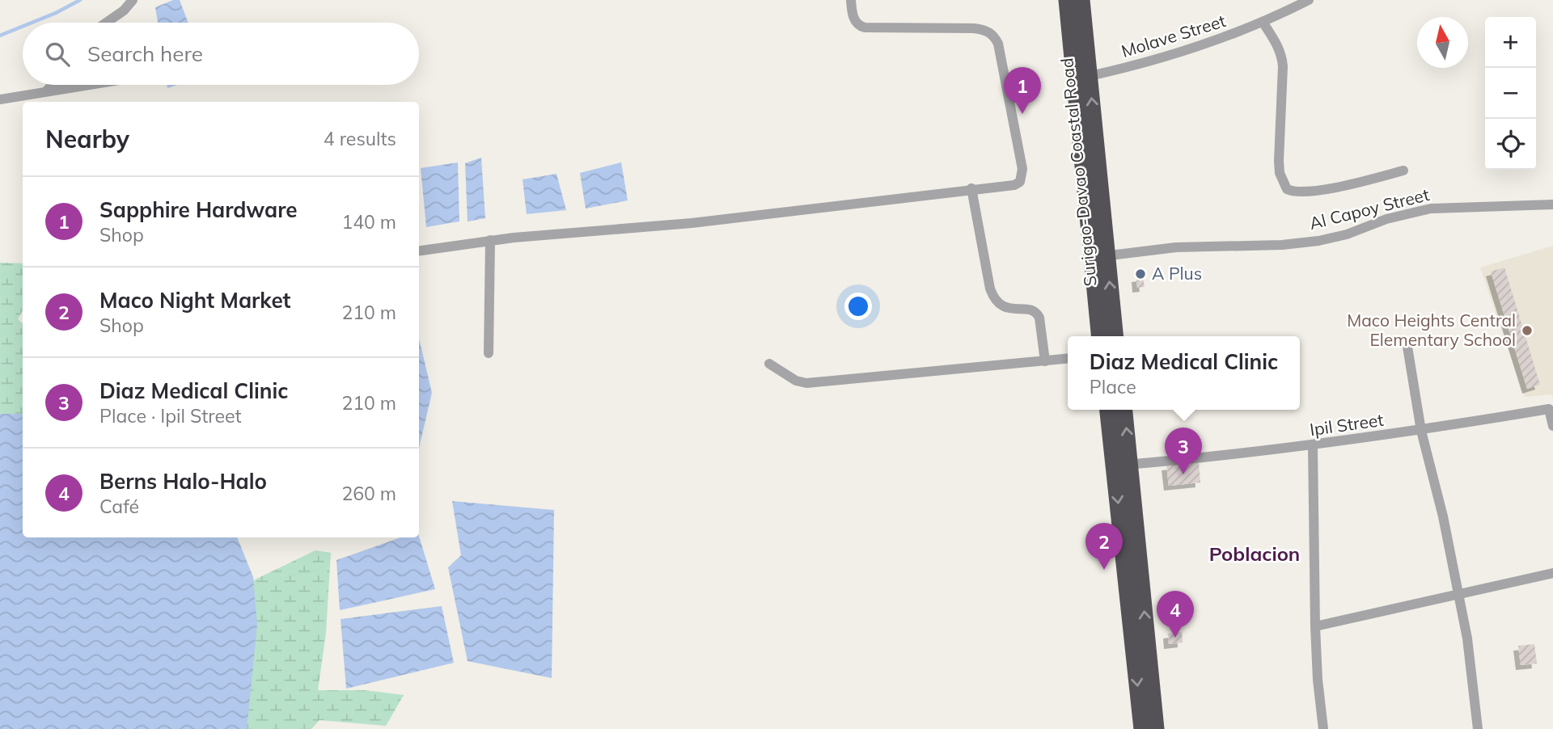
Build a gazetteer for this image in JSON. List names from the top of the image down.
{
  "streets": {
    "highway": ["Surigao-Davao Coastal Road"],
    "street": ["Molave Street", "Al Capoy Street", "Ipil Street"]
  },
  "crossings": [
    ["Molave Street", "Surigao-Davao Coastal Road"],
    ["Surigao-Davao Coastal Road", "Al Capoy Street"]
  ],
  "districts": ["Poblacion"],
  "places": ["A Plus", "Maco Heights Central Elementary School"],
  "north": "top",
  "page": {
    "map_buttons": ["+", "−"],
    "search": "Search here",
    "pins": [
      "1",
      "3",
      "2",
      "4"
    ],
    "heading": ["Nearby", "4 results"],
    "list": [
      {
        "mark": "1",
        "name": "Sapphire Hardware",
        "note": "Shop",
        "value": "140 m"
      },
      {
        "mark": "2",
        "name": "Maco Night Market",
        "note": "Shop",
        "value": "210 m"
      },
      {
        "mark": "3",
        "name": "Diaz Medical Clinic",
        "note": "Place · Ipil Street",
        "value": "210 m"
      },
      {
        "mark": "4",
        "name": "Berns Halo-Halo",
        "note": "Café",
        "value": "260 m"
      }
    ],
    "popup": ["Diaz Medical Clinic", "Place"]
  }
}
